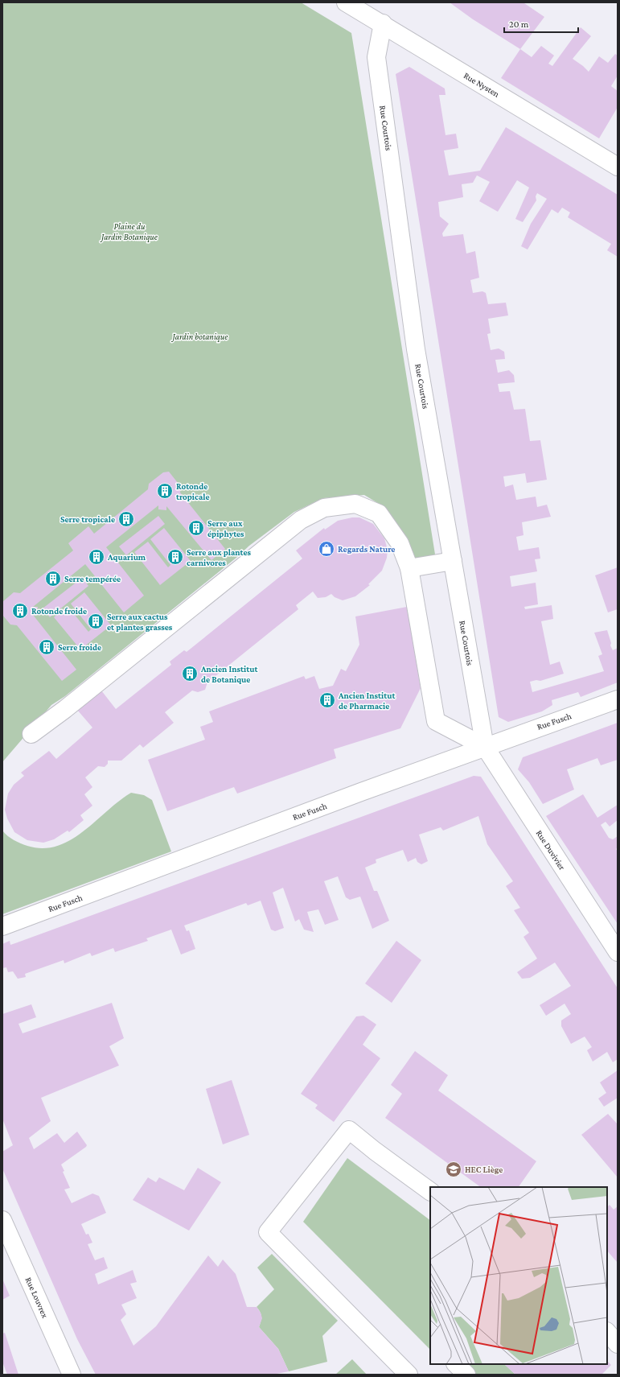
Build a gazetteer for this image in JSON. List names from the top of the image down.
{
  "streets": {
    "street": [
      "Rue Nysten",
      "Rue Courtois",
      "Rue Fusch",
      "Rue Duvivier",
      "Rue Louvrex"
    ]
  },
  "crossings": [
    ["Rue Nysten", "Rue Courtois"],
    ["Rue Courtois", "Rue Fusch"],
    ["Rue Courtois", "Rue Duvivier"],
    ["Rue Fusch", "Rue Duvivier"]
  ],
  "parks": ["Plaine du Jardin Botanique", "Jardin botanique"],
  "places": {
    "building": [
      "Rotonde tropicale",
      "Serre tropicale",
      "Serre aux épiphytes",
      "Aquarium",
      "Serre aux plantes carnivores",
      "Serre tempérée",
      "Rotonde froide",
      "Serre aux cactus et plantes grasses",
      "Serre froide",
      "Ancien Institut de Botanique",
      "Ancien Institut de Pharmacie"
    ],
    "shop": ["Regards Nature"],
    "school or university": ["HEC Liège"]
  },
  "scale_bar": "20 m"
}
